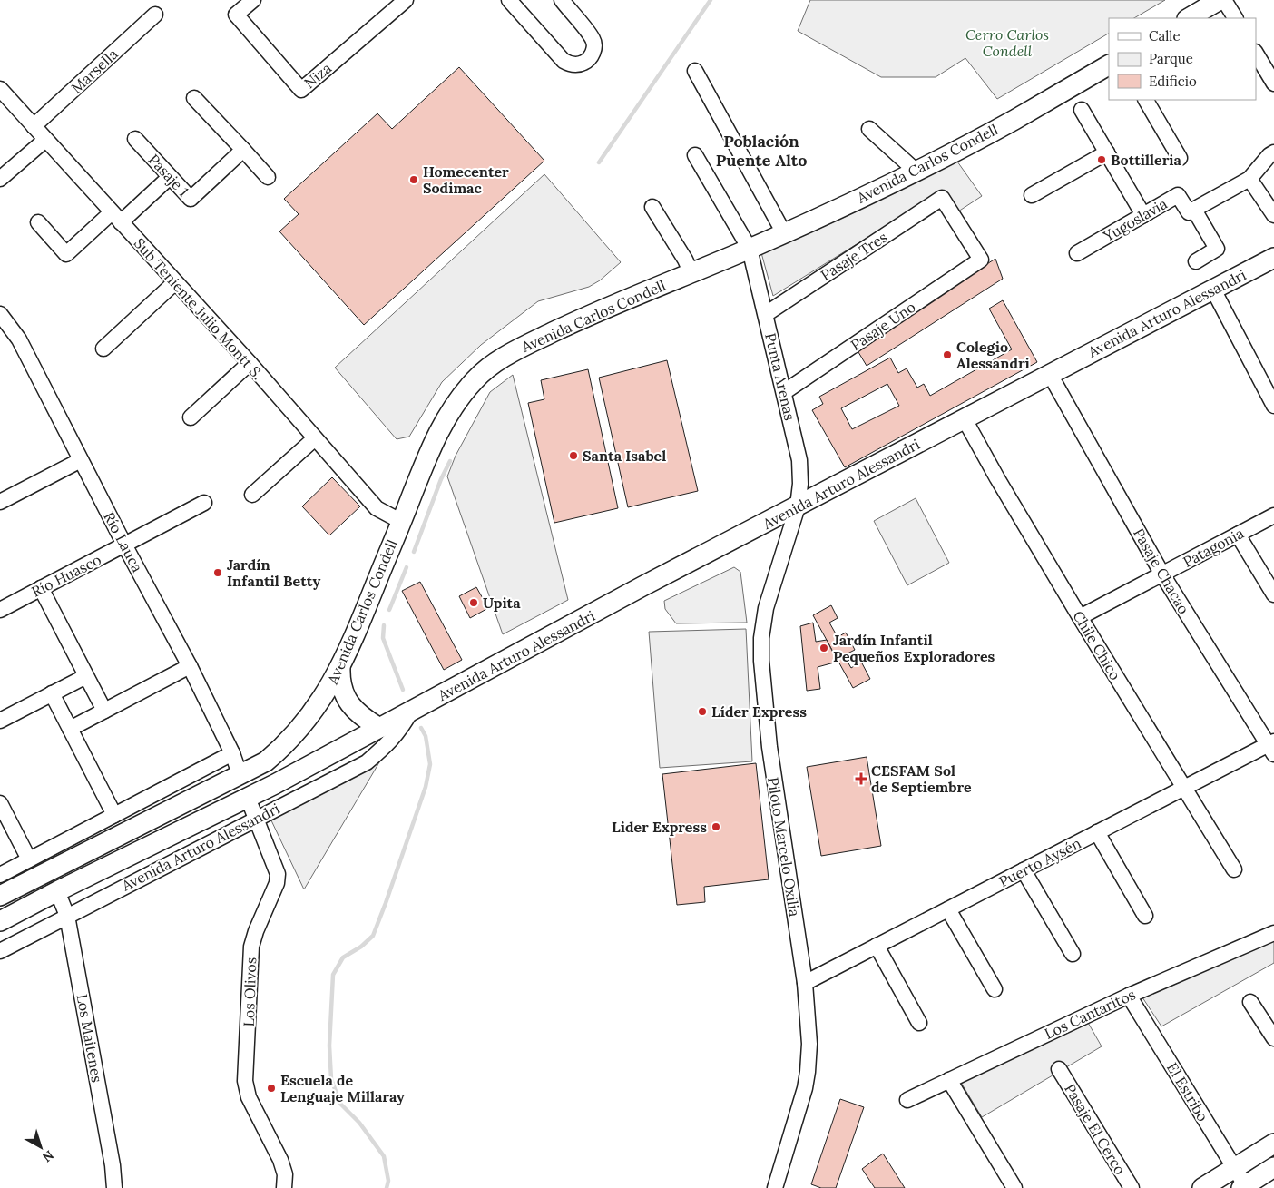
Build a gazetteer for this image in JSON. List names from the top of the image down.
{
  "streets": {
    "main road": ["Avenida Carlos Condell", "Avenida Arturo Alessandri"],
    "street": [
      "Marsella",
      "Niza",
      "Pasaje 1",
      "Yugoslavia",
      "Pasaje Tres",
      "Sub Teniente Julio Montt S.",
      "Pasaje Uno",
      "Punta Arenas",
      "Río Lauca",
      "Patagonia",
      "Pasaje Chacao",
      "Río Huasco",
      "Chile Chico",
      "Piloto Marcelo Oxilia",
      "Puerto Aysén",
      "Los Olivos",
      "Los Cantaritos",
      "Los Maitenes",
      "El Estribo",
      "Pasaje El Cerco"
    ]
  },
  "crossings": [
    ["Marsella", "Sub Teniente Julio Montt S."],
    ["Avenida Carlos Condell", "Sub Teniente Julio Montt S."],
    ["Avenida Carlos Condell", "Punta Arenas"],
    ["Pasaje Tres", "Pasaje Uno"],
    ["Pasaje Tres", "Punta Arenas"],
    ["Avenida Arturo Alessandri", "Punta Arenas"],
    ["Avenida Arturo Alessandri", "Chile Chico"],
    ["Avenida Arturo Alessandri", "Piloto Marcelo Oxilia"],
    ["Avenida Arturo Alessandri", "Los Olivos"],
    ["Avenida Arturo Alessandri", "Los Maitenes"],
    ["Pasaje Uno", "Punta Arenas"],
    ["Punta Arenas", "Piloto Marcelo Oxilia"],
    ["Río Lauca", "Río Huasco"],
    ["Patagonia", "Pasaje Chacao"],
    ["Patagonia", "Chile Chico"],
    ["Pasaje Chacao", "Puerto Aysén"],
    ["Chile Chico", "Puerto Aysén"],
    ["Piloto Marcelo Oxilia", "Puerto Aysén"],
    ["Los Cantaritos", "El Estribo"]
  ],
  "districts": ["Población Puente Alto"],
  "parks": ["Cerro Carlos Condell"],
  "places": {
    "other": [
      "Bottilleria",
      "Homecenter Sodimac",
      "Colegio Alessandri",
      "Santa Isabel",
      "Jardín Infantil Betty",
      "Upita",
      "Jardín Infantil Pequeños Exploradores",
      "Líder Express",
      "Lider Express",
      "Escuela de Lenguaje Millaray"
    ],
    "health": ["CESFAM Sol de Septiembre"]
  },
  "legend": ["Calle", "Parque", "Edificio"],
  "north": "bottom right"
}
